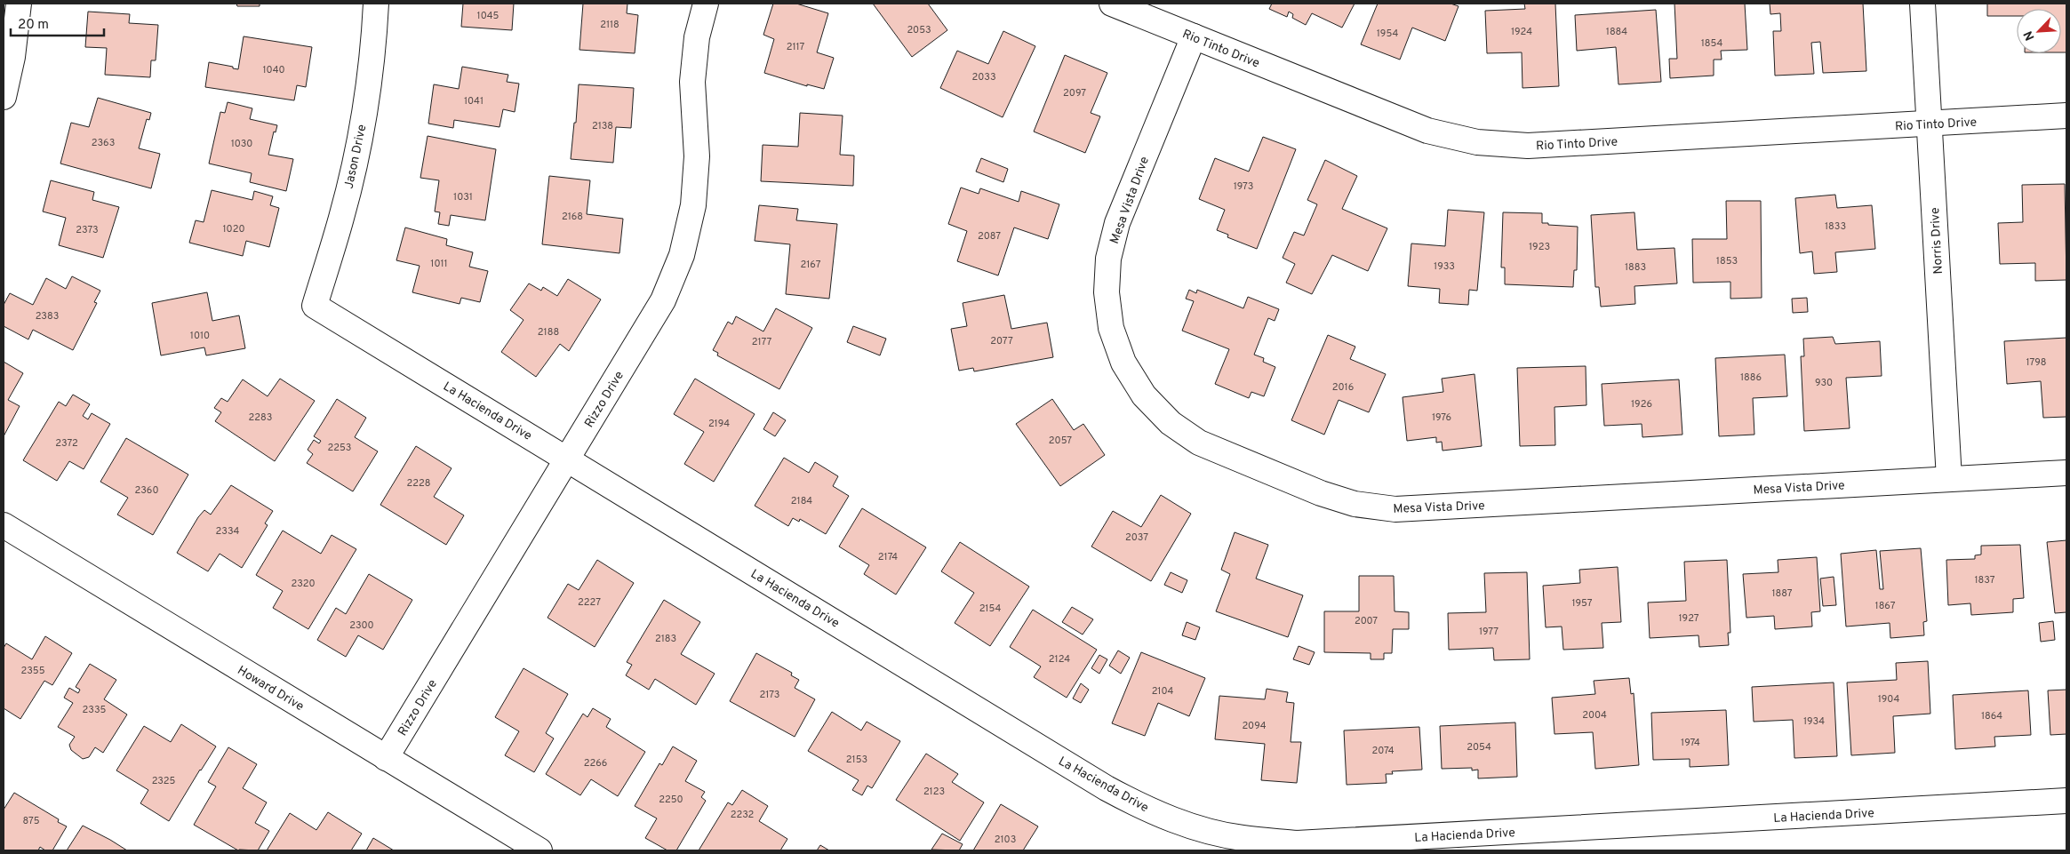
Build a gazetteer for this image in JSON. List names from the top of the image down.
{
  "streets": {
    "street": [
      "Rio Tinto Drive",
      "Jason Drive",
      "Mesa Vista Drive",
      "Norris Drive",
      "Rizzo Drive",
      "La Hacienda Drive",
      "Howard Drive"
    ]
  },
  "crossings": [
    ["Rio Tinto Drive", "Mesa Vista Drive"],
    ["Rio Tinto Drive", "Norris Drive"],
    ["Jason Drive", "La Hacienda Drive"],
    ["Mesa Vista Drive", "Norris Drive"],
    ["Rizzo Drive", "La Hacienda Drive"],
    ["Rizzo Drive", "Howard Drive"]
  ],
  "house_numbers": [
    "1045",
    "2118",
    "2053",
    "1924",
    "1884",
    "1954",
    "1854",
    "2117",
    "1040",
    "2033",
    "2097",
    "1041",
    "2138",
    "2363",
    "1030",
    "1973",
    "1031",
    "2168",
    "1833",
    "1020",
    "2373",
    "2087",
    "1923",
    "1853",
    "1011",
    "2167",
    "1933",
    "1883",
    "2383",
    "2188",
    "1010",
    "2077",
    "2177",
    "1798",
    "1886",
    "930",
    "2016",
    "1926",
    "2283",
    "1976",
    "2194",
    "2057",
    "2372",
    "2253",
    "2228",
    "2360",
    "2184",
    "2334",
    "2037",
    "2174",
    "1837",
    "2320",
    "1887",
    "2227",
    "1957",
    "1867",
    "2154",
    "1927",
    "2007",
    "2300",
    "1977",
    "2183",
    "2124",
    "2355",
    "2104",
    "2173",
    "1904",
    "2335",
    "2004",
    "1864",
    "1934",
    "2094",
    "1974",
    "2054",
    "2074",
    "2153",
    "2266",
    "2325",
    "2123",
    "2250",
    "2232",
    "875",
    "2103"
  ],
  "scale_bar": "20 m",
  "north": "bottom left"
}
